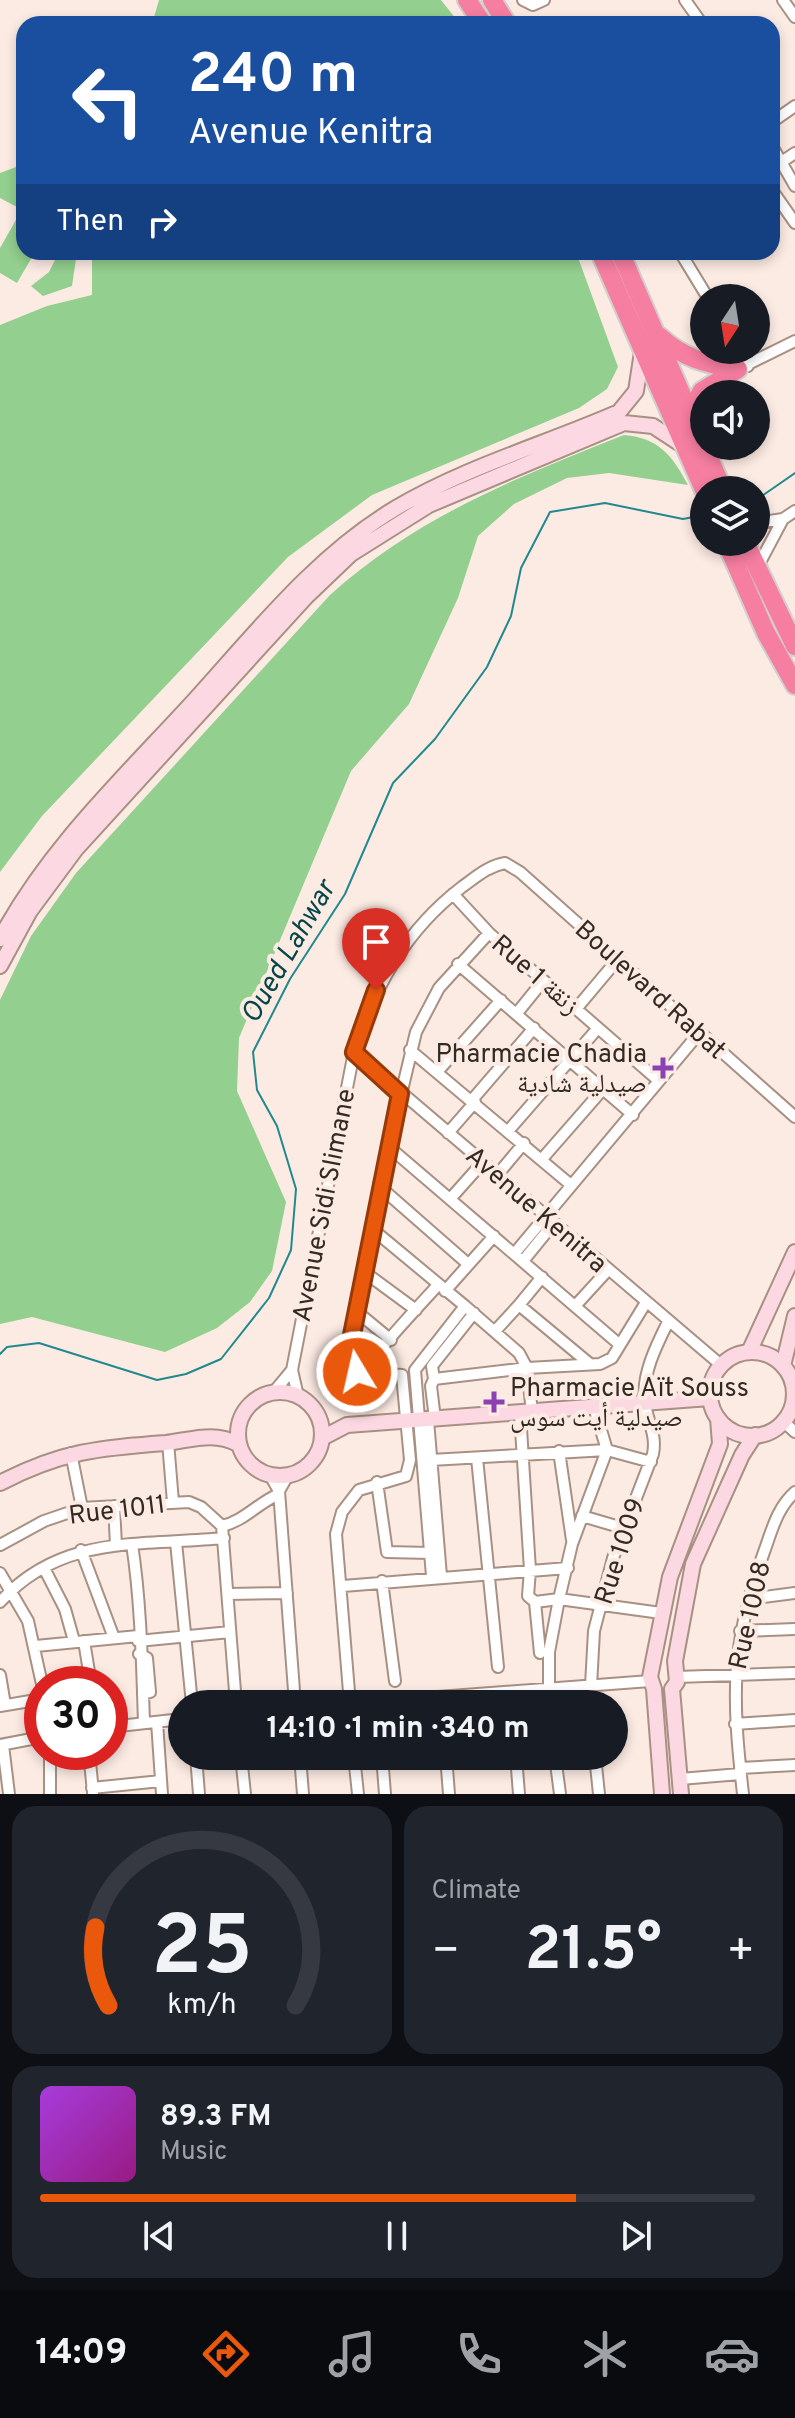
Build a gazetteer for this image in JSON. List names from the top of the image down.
{
  "streets": {
    "street": [
      "Rue 1 زنقة",
      "Boulevard Rabat",
      "Avenue Sidi Slimane",
      "Avenue Kenitra",
      "Rue 1011",
      "Rue 1009",
      "Rue 1008"
    ]
  },
  "crossings": [
    ["Rue 1 زنقة", "Avenue Sidi Slimane"],
    ["Boulevard Rabat", "Avenue Sidi Slimane"],
    ["Avenue Sidi Slimane", "Avenue Kenitra"]
  ],
  "water": ["Oued Lahwar"],
  "places": {
    "health": ["Pharmacie Chadia صيدلية شادية", "Pharmacie Aït Souss صيدلية أيت سوس"]
  },
  "north": "bottom",
  "page": {
    "turn": ["240 m", "Avenue Kenitra"],
    "then": "Then",
    "limit": "30",
    "trip": "14:10 · 1 min · 340 m",
    "tile": "Climate",
    "heat": ["−", "21.5°", "+"],
    "song": ["89.3 FM", "Music"],
    "tabs": "14:09",
    "gauge": ["25", "km/h"]
  }
}
